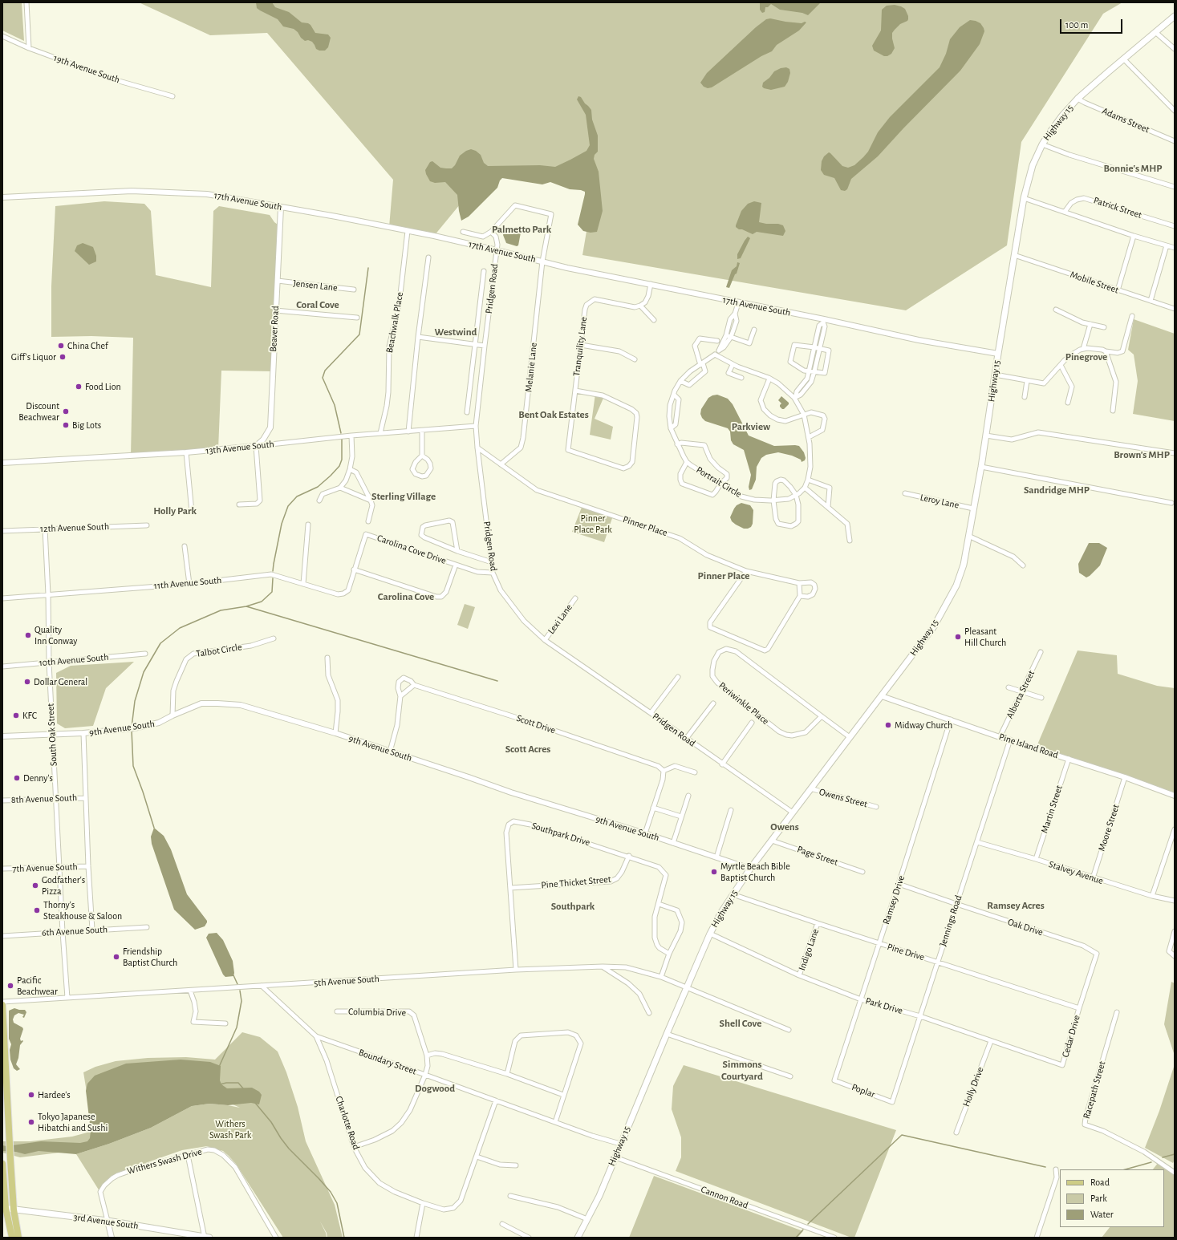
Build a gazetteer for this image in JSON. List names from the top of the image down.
{
  "streets": {
    "main road": ["Highway 15", "3rd Avenue South"],
    "street": [
      "19th Avenue South",
      "Adams Street",
      "17th Avenue South",
      "Patrick Street",
      "Mobile Street",
      "Jensen Lane",
      "Pridgen Road",
      "Beachwalk Place",
      "Beaver Road",
      "Tranquility Lane",
      "Melanie Lane",
      "13th Avenue South",
      "Portrait Circle",
      "Leroy Lane",
      "Pinner Place",
      "12th Avenue South",
      "Carolina Cove Drive",
      "11th Avenue South",
      "Lexi Lane",
      "Talbot Circle",
      "10th Avenue South",
      "Alberta Street",
      "Periwinkle Place",
      "Scott Drive",
      "9th Avenue South",
      "South Oak Street",
      "Pine Island Road",
      "Owens Street",
      "8th Avenue South",
      "Martin Street",
      "Moore Street",
      "Southpark Drive",
      "Page Street",
      "7th Avenue South",
      "Stalvey Avenue",
      "Pine Thicket Street",
      "Ramsey Drive",
      "Jennings Road",
      "Oak Drive",
      "6th Avenue South",
      "Indigo Lane",
      "Pine Drive",
      "5th Avenue South",
      "Park Drive",
      "Columbia Drive",
      "Cedar Drive",
      "Boundary Street",
      "Holly Drive",
      "Racepath Street",
      "Poplar",
      "Charlotte Road",
      "Withers Swash Drive",
      "Cannon Road"
    ]
  },
  "crossings": [
    ["Adams Street", "Highway 15"],
    ["Highway 15", "17th Avenue South"],
    ["Highway 15", "Mobile Street"],
    ["Highway 15", "Pridgen Road"],
    ["Highway 15", "Leroy Lane"],
    ["Highway 15", "Periwinkle Place"],
    ["Highway 15", "9th Avenue South"],
    ["Highway 15", "Pine Island Road"],
    ["Highway 15", "Owens Street"],
    ["Highway 15", "Page Street"],
    ["Highway 15", "Pine Drive"],
    ["Highway 15", "5th Avenue South"],
    ["Highway 15", "Park Drive"],
    ["Highway 15", "Boundary Street"],
    ["Highway 15", "Cannon Road"],
    ["17th Avenue South", "Pridgen Road"],
    ["17th Avenue South", "Beachwalk Place"],
    ["17th Avenue South", "Beaver Road"],
    ["17th Avenue South", "Melanie Lane"],
    ["17th Avenue South", "Portrait Circle"],
    ["Jensen Lane", "Beaver Road"],
    ["Pridgen Road", "Melanie Lane"],
    ["Pridgen Road", "13th Avenue South"],
    ["Pridgen Road", "Pinner Place"],
    ["Pridgen Road", "Carolina Cove Drive"],
    ["Pridgen Road", "Lexi Lane"],
    ["Beachwalk Place", "13th Avenue South"],
    ["Beaver Road", "13th Avenue South"],
    ["Melanie Lane", "Pinner Place"],
    ["12th Avenue South", "South Oak Street"],
    ["Carolina Cove Drive", "11th Avenue South"],
    ["11th Avenue South", "South Oak Street"],
    ["Talbot Circle", "9th Avenue South"],
    ["10th Avenue South", "South Oak Street"],
    ["Alberta Street", "Pine Island Road"],
    ["9th Avenue South", "South Oak Street"],
    ["South Oak Street", "8th Avenue South"],
    ["South Oak Street", "7th Avenue South"],
    ["South Oak Street", "6th Avenue South"],
    ["South Oak Street", "5th Avenue South"],
    ["Pine Island Road", "Martin Street"],
    ["Pine Island Road", "Moore Street"],
    ["Pine Island Road", "Ramsey Drive"],
    ["Pine Island Road", "Jennings Road"],
    ["Martin Street", "Stalvey Avenue"],
    ["Moore Street", "Stalvey Avenue"],
    ["Southpark Drive", "Pine Thicket Street"],
    ["Southpark Drive", "5th Avenue South"],
    ["Stalvey Avenue", "Jennings Road"],
    ["Ramsey Drive", "Oak Drive"],
    ["Ramsey Drive", "Pine Drive"],
    ["Ramsey Drive", "Park Drive"],
    ["Ramsey Drive", "Poplar"],
    ["Jennings Road", "Oak Drive"],
    ["Jennings Road", "Pine Drive"],
    ["Jennings Road", "Park Drive"],
    ["Jennings Road", "Poplar"],
    ["Oak Drive", "Pine Drive"],
    ["Oak Drive", "Cedar Drive"],
    ["Indigo Lane", "Pine Drive"],
    ["Indigo Lane", "Park Drive"],
    ["Pine Drive", "Cedar Drive"],
    ["5th Avenue South", "Boundary Street"],
    ["Park Drive", "Cedar Drive"],
    ["Park Drive", "Holly Drive"],
    ["Columbia Drive", "Boundary Street"],
    ["Columbia Drive", "Charlotte Road"],
    ["Boundary Street", "Charlotte Road"],
    ["Withers Swash Drive", "3rd Avenue South"]
  ],
  "districts": [
    "Bonnie's MHP",
    "Palmetto Park",
    "Coral Cove",
    "Westwind",
    "Pinegrove",
    "Bent Oak Estates",
    "Parkview",
    "Brown's MHP",
    "Sandridge MHP",
    "Sterling Village",
    "Holly Park",
    "Pinner Place",
    "Carolina Cove",
    "Scott Acres",
    "Owens",
    "Ramsey Acres",
    "Southpark",
    "Shell Cove",
    "Simmons Courtyard",
    "Dogwood"
  ],
  "parks": ["Pinner Place Park", "Withers Swash Park"],
  "places": [
    "China Chef",
    "Giff's Liquor",
    "Food Lion",
    "Discount Beachwear",
    "Big Lots",
    "Quality Inn Conway",
    "Pleasant Hill Church",
    "Dollar General",
    "KFC",
    "Midway Church",
    "Denny's",
    "Myrtle Beach Bible Baptist Church",
    "Godfather's Pizza",
    "Thorny's Steakhouse & Saloon",
    "Friendship Baptist Church",
    "Pacific Beachwear",
    "Hardee's",
    "Tokyo Japanese Hibatchi and Sushi"
  ],
  "legend": ["Road", "Park", "Water"],
  "scale_bar": "100 m"
}
